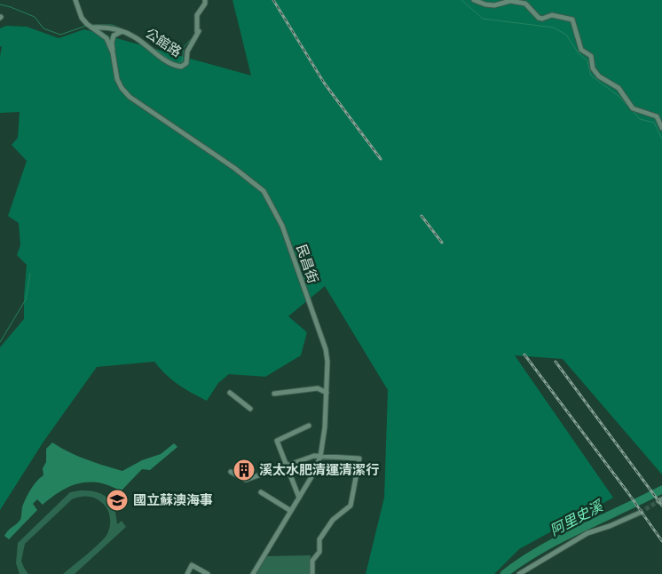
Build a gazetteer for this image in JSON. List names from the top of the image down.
{
  "streets": {
    "street": ["公館路", "民昌街"]
  },
  "crossings": [
    ["公館路", "民昌街"]
  ],
  "water": ["阿里史溪"],
  "places": {
    "building": ["溪太水肥清運清潔行"],
    "school or university": ["國立蘇澳海事"]
  }
}
